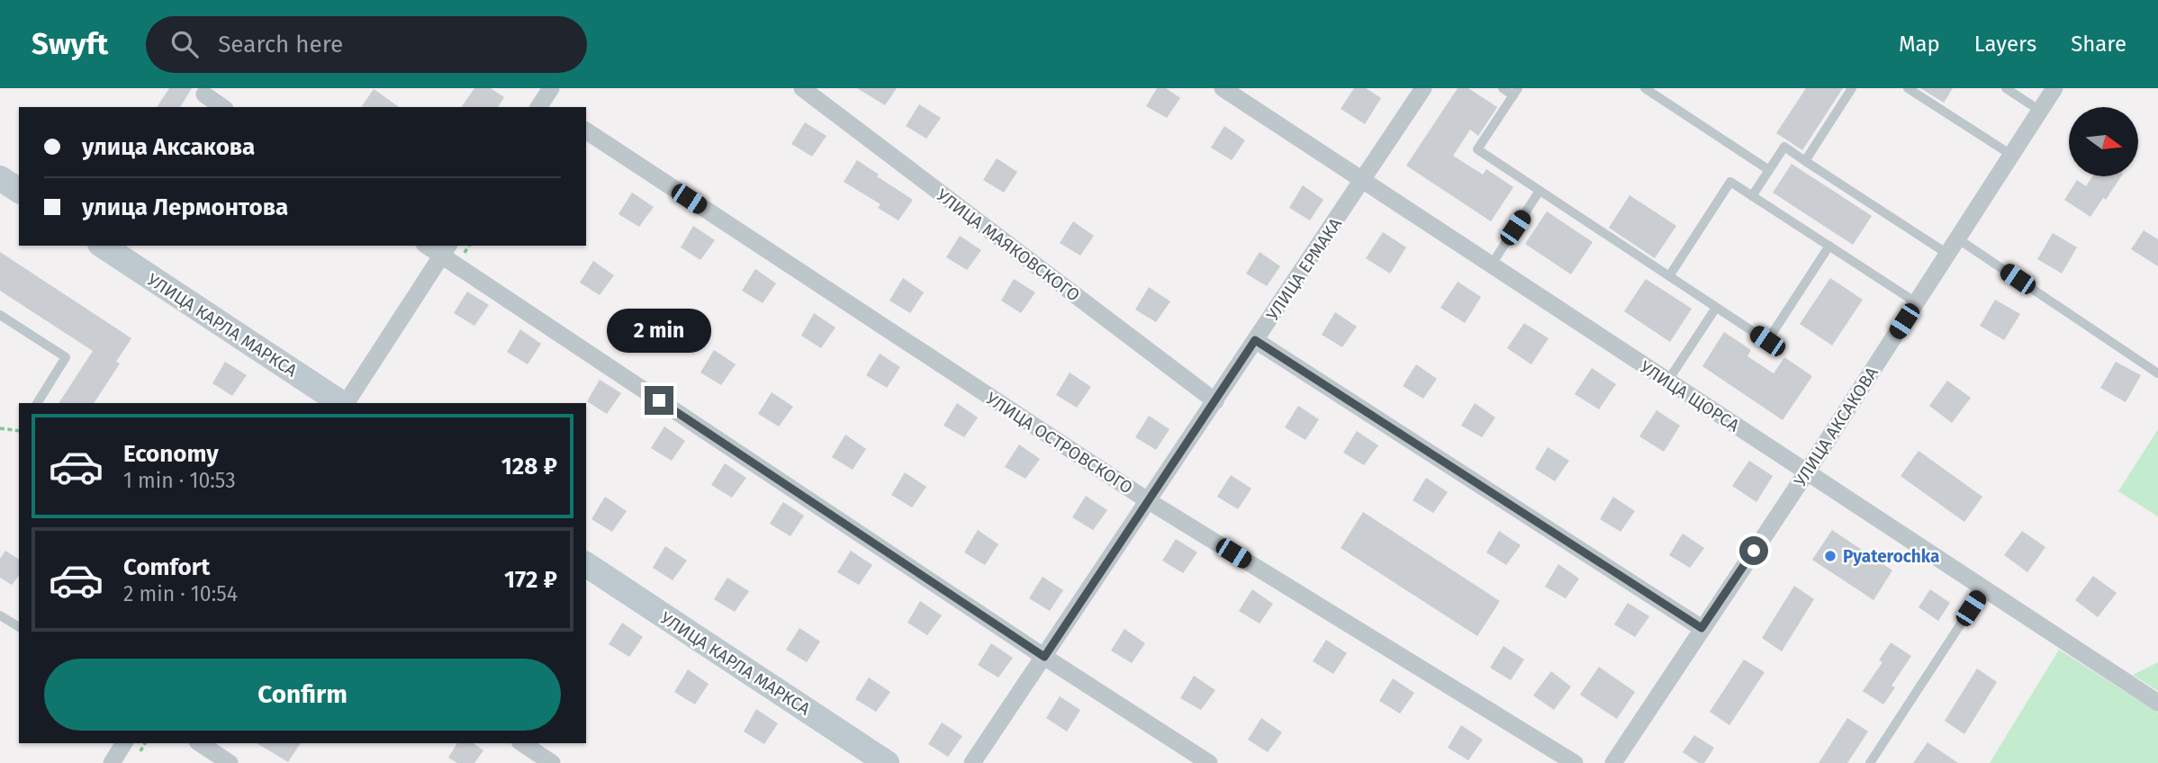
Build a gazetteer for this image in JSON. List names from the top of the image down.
{
  "streets": {
    "main road": ["УЛИЦА КАРЛА МАРКСА"],
    "street": [
      "УЛИЦА МАЯКОВСКОГО",
      "УЛИЦА ЕРМАКА",
      "УЛИЦА ЩОРСА",
      "УЛИЦА АКСАКОВА",
      "УЛИЦА ОСТРОВСКОГО"
    ]
  },
  "crossings": [
    ["УЛИЦА МАЯКОВСКОГО", "УЛИЦА ЕРМАКА"],
    ["УЛИЦА ЕРМАКА", "УЛИЦА ЩОРСА"],
    ["УЛИЦА ЕРМАКА", "УЛИЦА ОСТРОВСКОГО"],
    ["УЛИЦА ЩОРСА", "УЛИЦА АКСАКОВА"]
  ],
  "places": ["Pyaterochka"],
  "north": "right",
  "page": {
    "header": "Swyft",
    "search": "Search here",
    "nav": ["Map", "Layers", "Share"],
    "banner": ["улица Аксакова", "улица Лермонтова"],
    "bubble": "2 min",
    "list": [
      {
        "name": "Economy",
        "note": "1 min · 10:53",
        "value": "128 ₽"
      },
      {
        "name": "Comfort",
        "note": "2 min · 10:54",
        "value": "172 ₽"
      }
    ],
    "buttons": "Confirm"
  }
}
